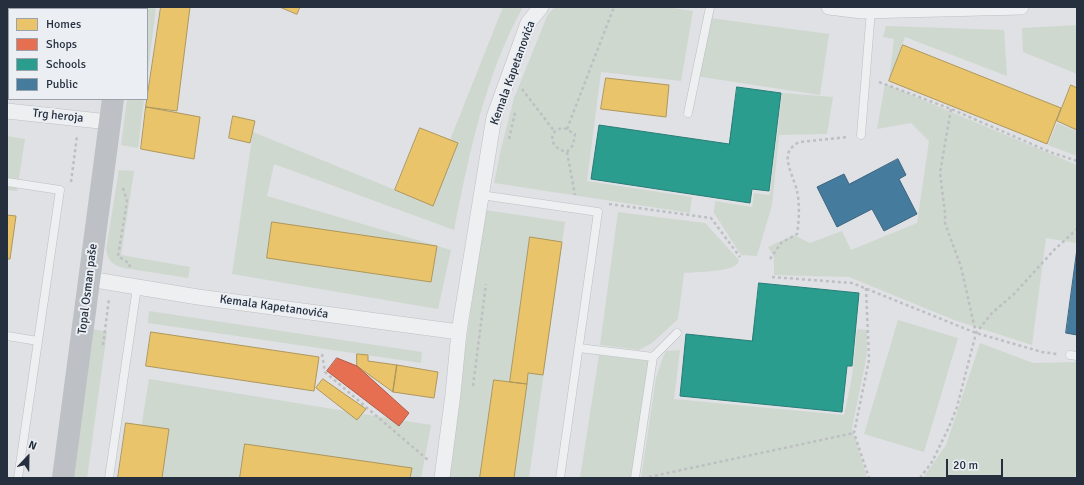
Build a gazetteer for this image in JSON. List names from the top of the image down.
{
  "streets": {
    "street": ["Kemala Kapetanovića", "Trg heroja", "Topal Osman paše"]
  },
  "crossings": [
    ["Kemala Kapetanovića", "Topal Osman paše"],
    ["Trg heroja", "Topal Osman paše"]
  ],
  "legend": [
    "Homes",
    "Shops",
    "Schools",
    "Public"
  ],
  "scale_bar": "20 m",
  "north": "top"
}
